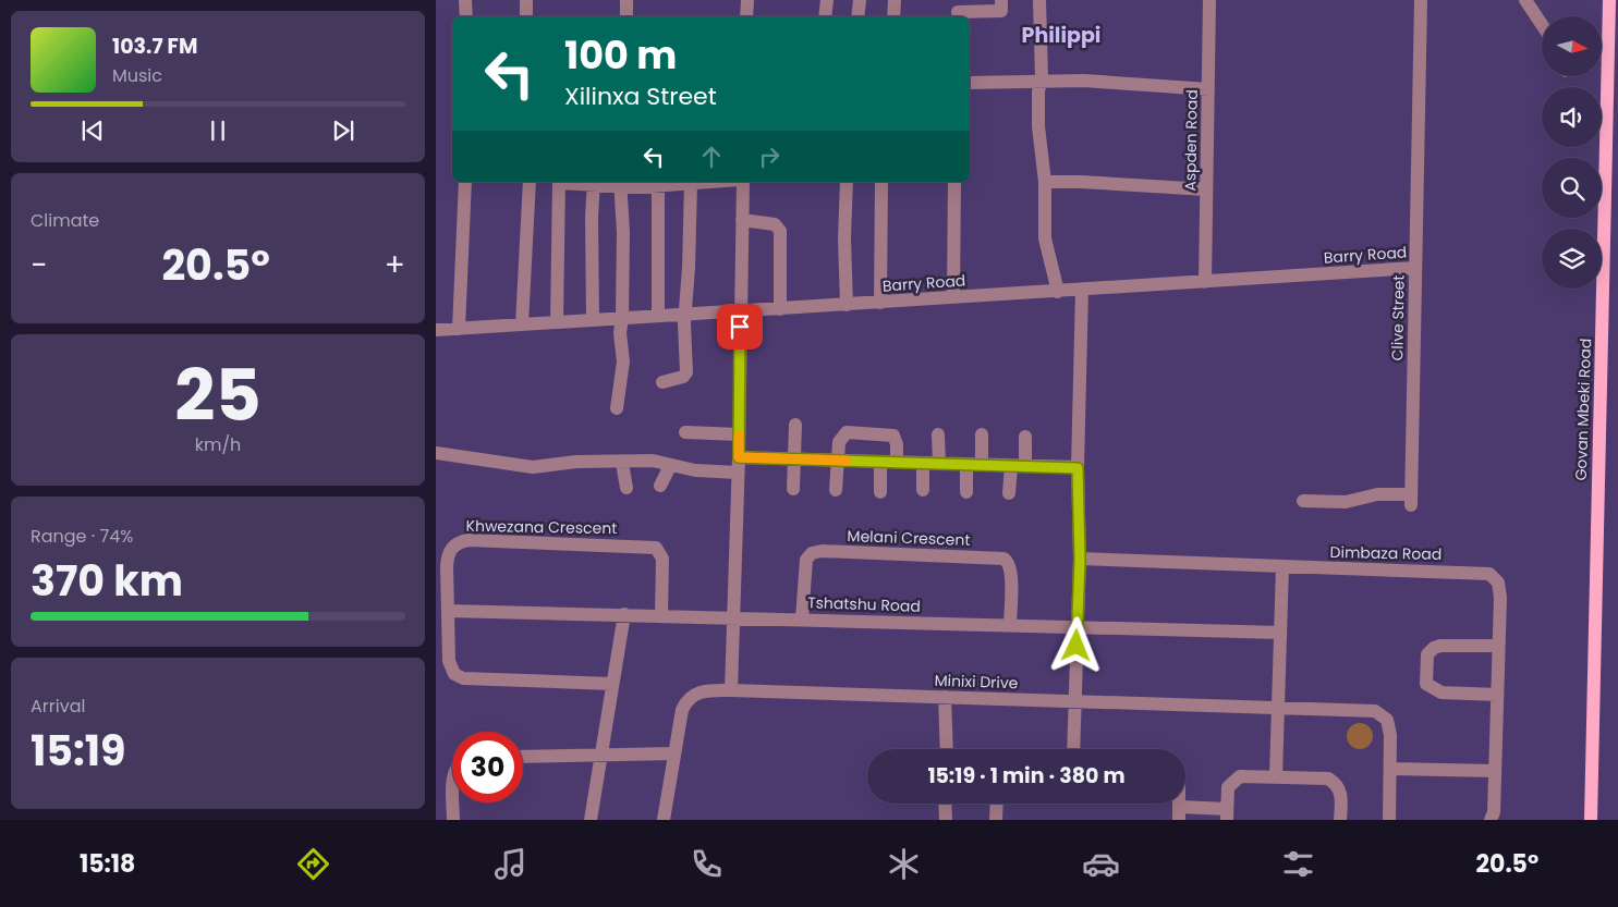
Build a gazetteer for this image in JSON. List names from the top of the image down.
{
  "streets": {
    "main road": ["Govan Mbeki Road"],
    "street": [
      "Aspden Road",
      "Barry Road",
      "Clive Street",
      "Khwezana Crescent",
      "Melani Crescent",
      "Dimbaza Road",
      "Tshatshu Road",
      "Minixi Drive"
    ]
  },
  "crossings": [
    ["Aspden Road", "Barry Road"],
    ["Barry Road", "Clive Street"],
    ["Khwezana Crescent", "Tshatshu Road"],
    ["Melani Crescent", "Tshatshu Road"]
  ],
  "districts": ["Philippi"],
  "north": "right",
  "page": {
    "turn": ["100 m", "Xilinxa Street"],
    "song": ["103.7 FM", "Music"],
    "tile": [
      "Climate",
      ["25", "km/h"],
      ["Range · 74%", "370 km"],
      ["Arrival", "15:19"]
    ],
    "heat": ["−", "20.5°", "+"],
    "limit": "30",
    "trip": "15:19 · 1 min · 380 m",
    "tabs": ["15:18", "20.5°"]
  }
}
